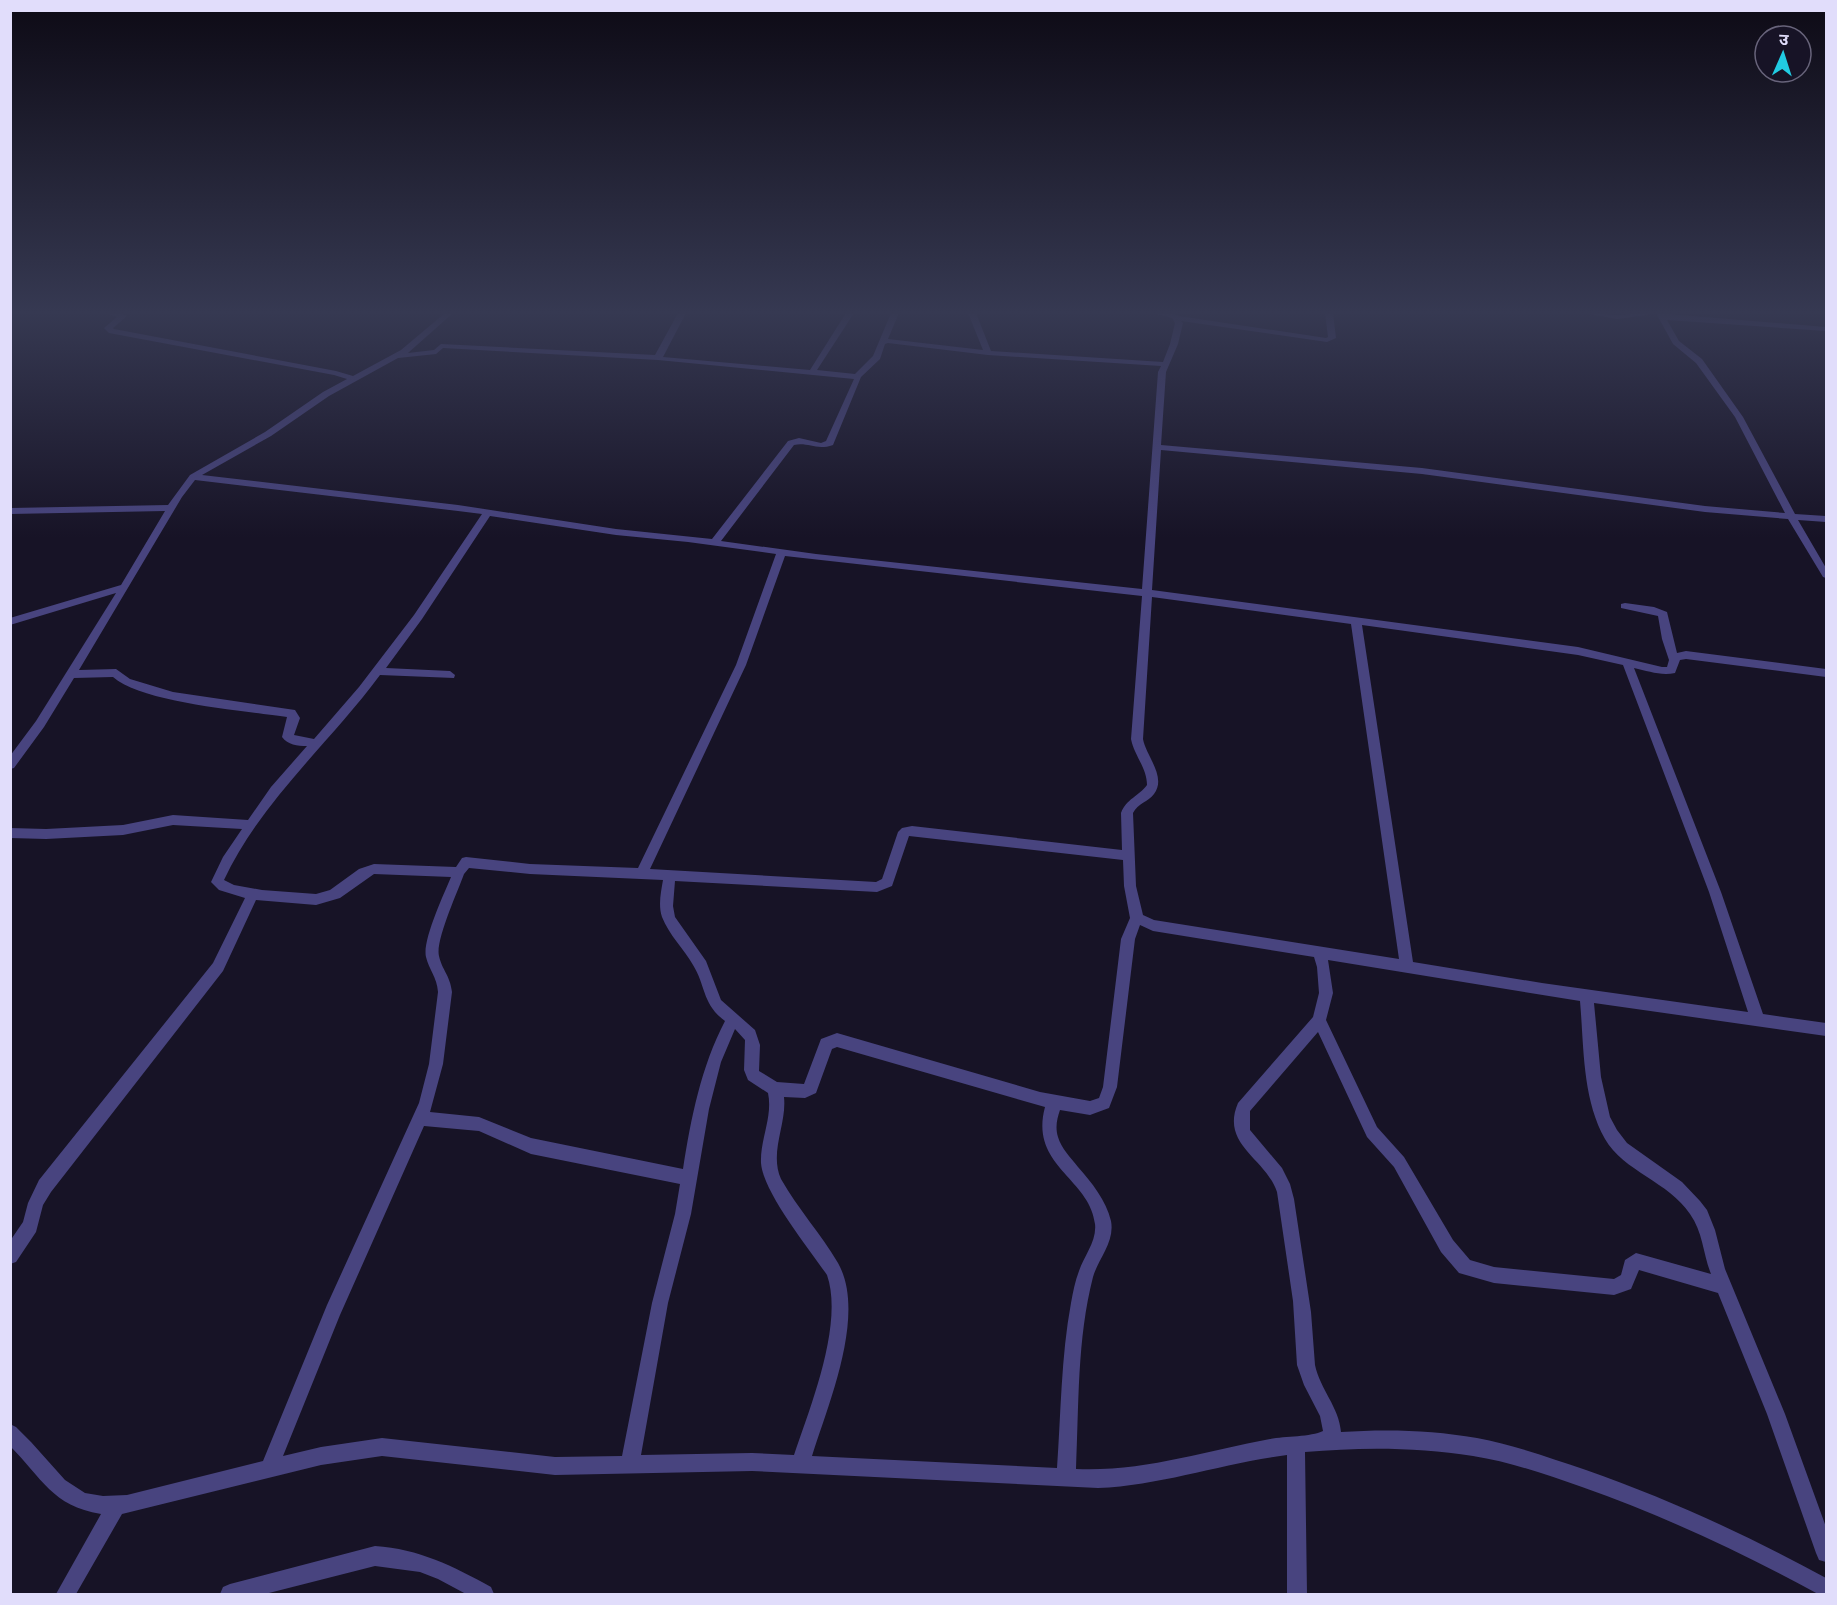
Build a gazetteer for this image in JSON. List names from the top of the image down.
{
  "north": "top"
}
